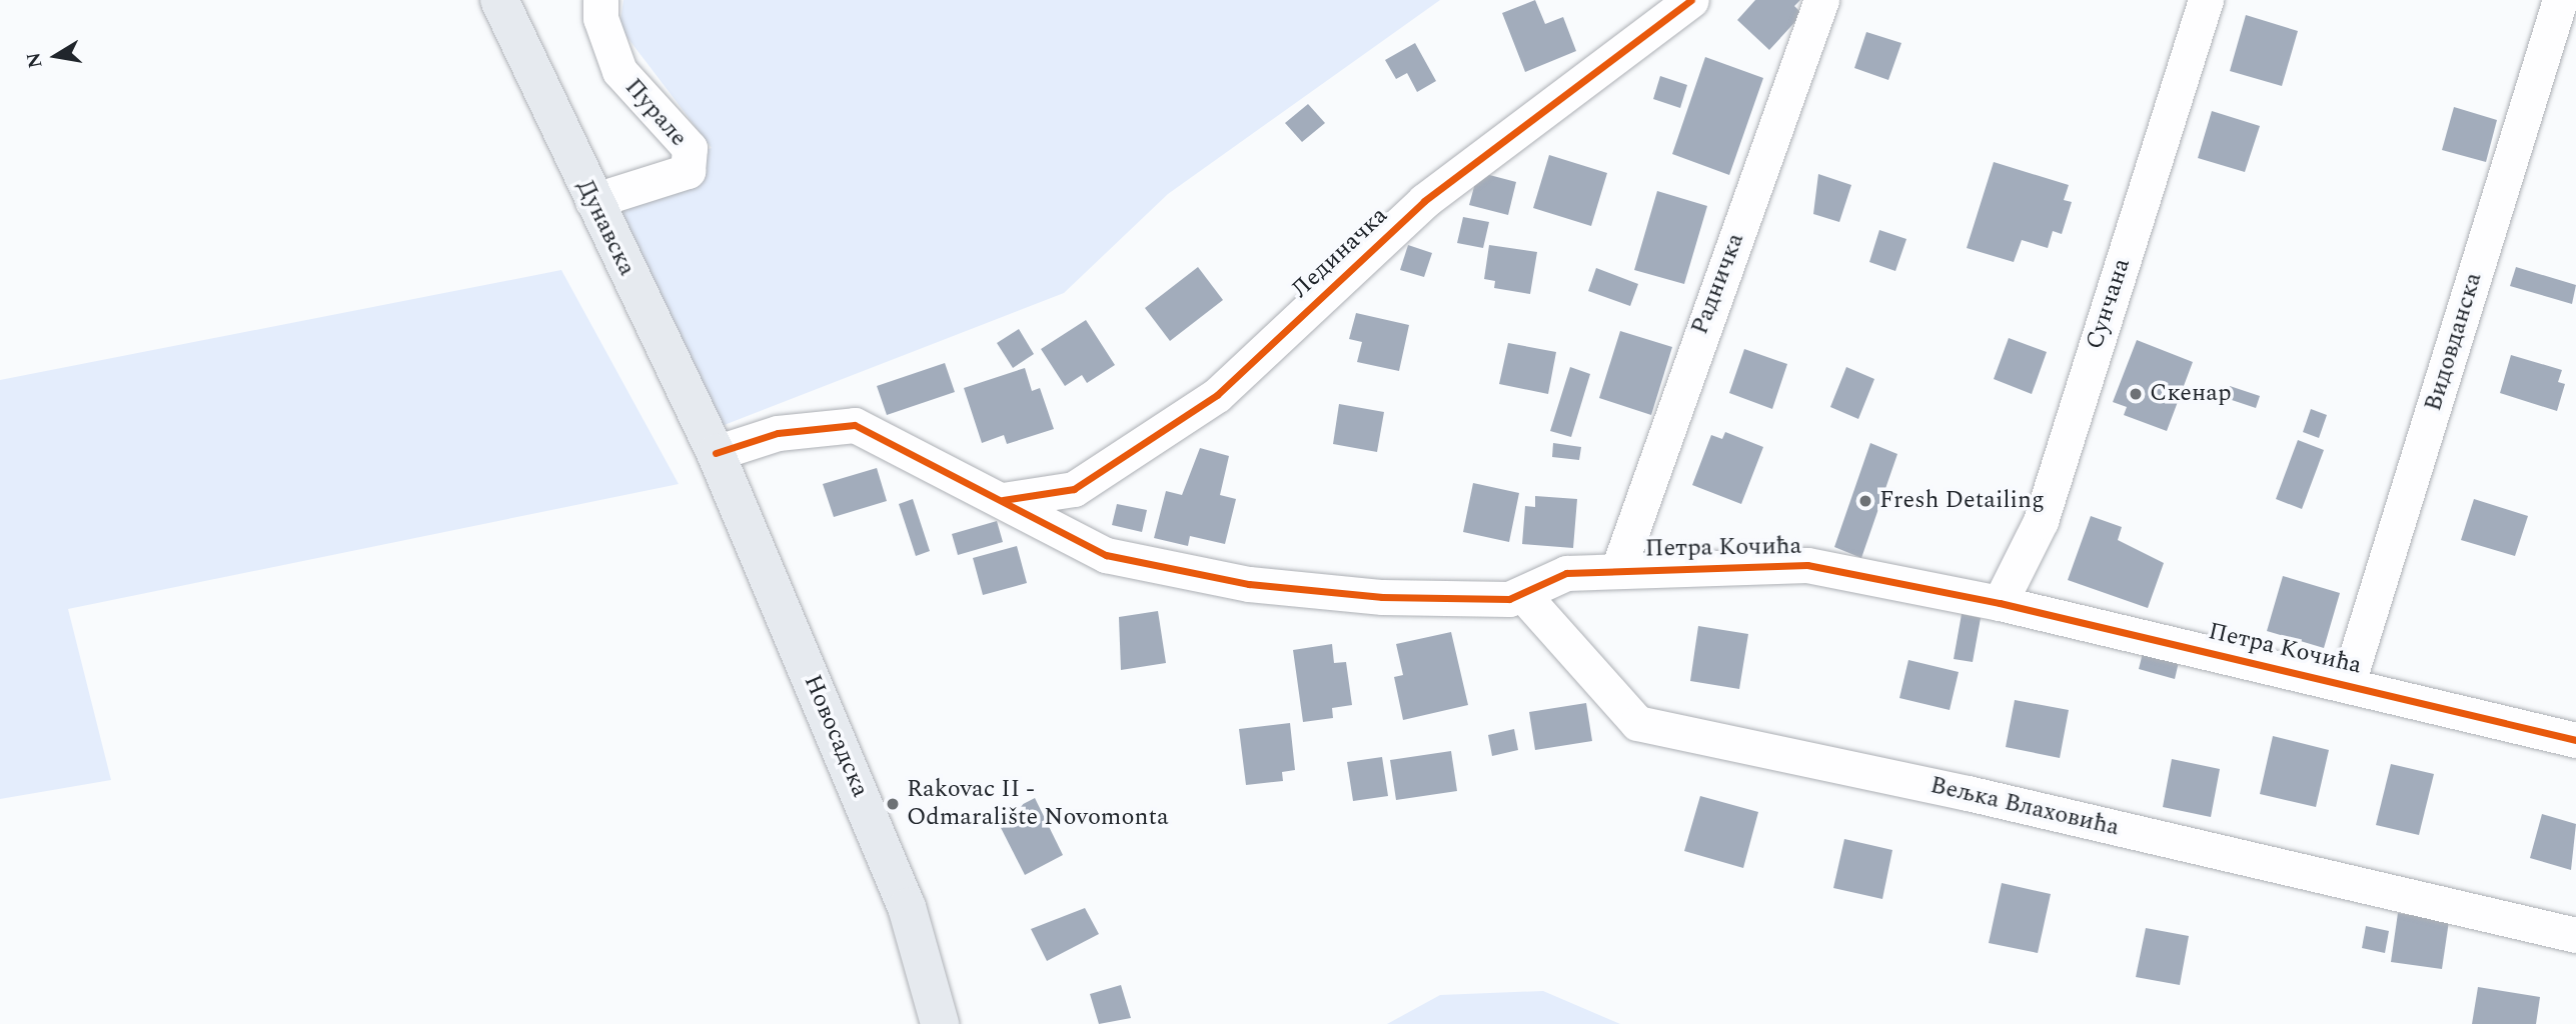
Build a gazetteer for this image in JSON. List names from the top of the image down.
{
  "streets": {
    "main road": ["Дунавска", "Новосадска"],
    "street": [
      "Пурале",
      "Лединачка",
      "Радничка",
      "Сунчана",
      "Видовданска",
      "Петра Кочића",
      "Вељка Влаховића"
    ]
  },
  "crossings": [
    ["Пурале", "Дунавска"],
    ["Дунавска", "Новосадска"],
    ["Радничка", "Петра Кочића"],
    ["Сунчана", "Петра Кочића"],
    ["Видовданска", "Петра Кочића"],
    ["Петра Кочића", "Вељка Влаховића"]
  ],
  "places": ["Скенар", "Fresh Detailing", "Rakovac II - Odmaralište Novomonta"],
  "north": "left"
}
